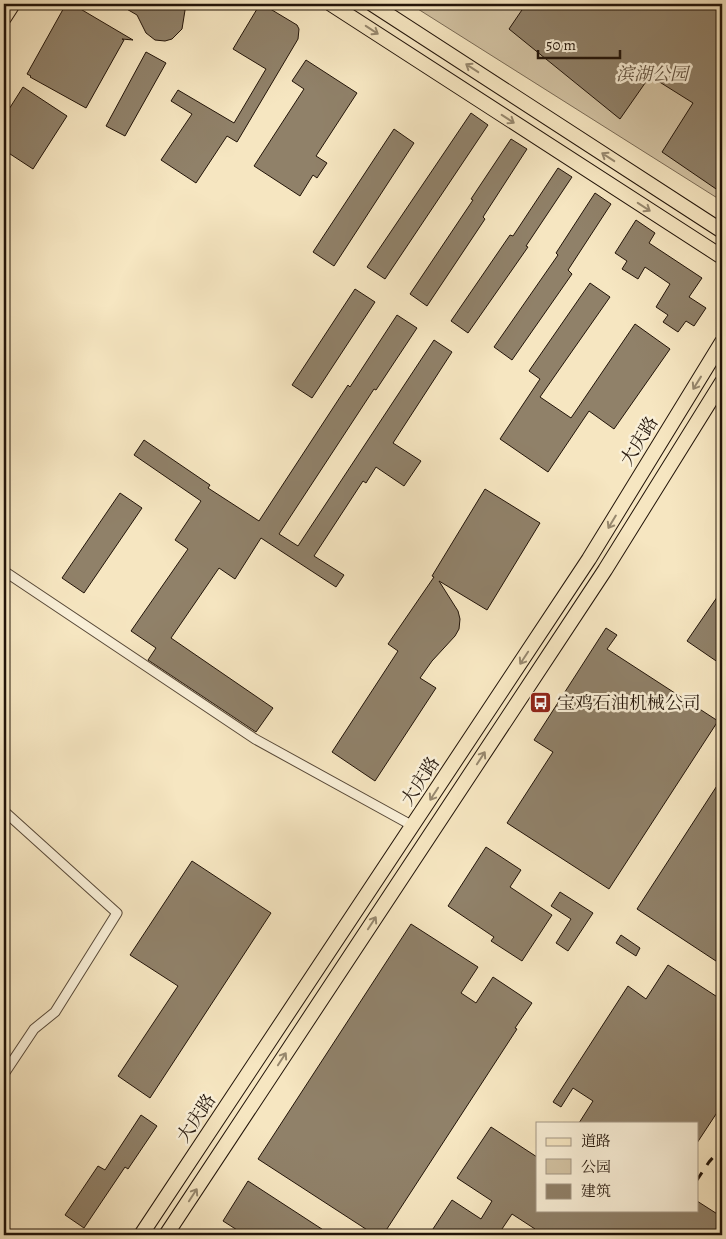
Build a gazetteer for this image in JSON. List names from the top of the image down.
{
  "streets": {
    "main road": ["大庆路"]
  },
  "parks": ["滨湖公园"],
  "places": {
    "bus stop": ["宝鸡石油机械公司"]
  },
  "legend": ["道路", "公园", "建筑"],
  "scale_bar": "50 m"
}
